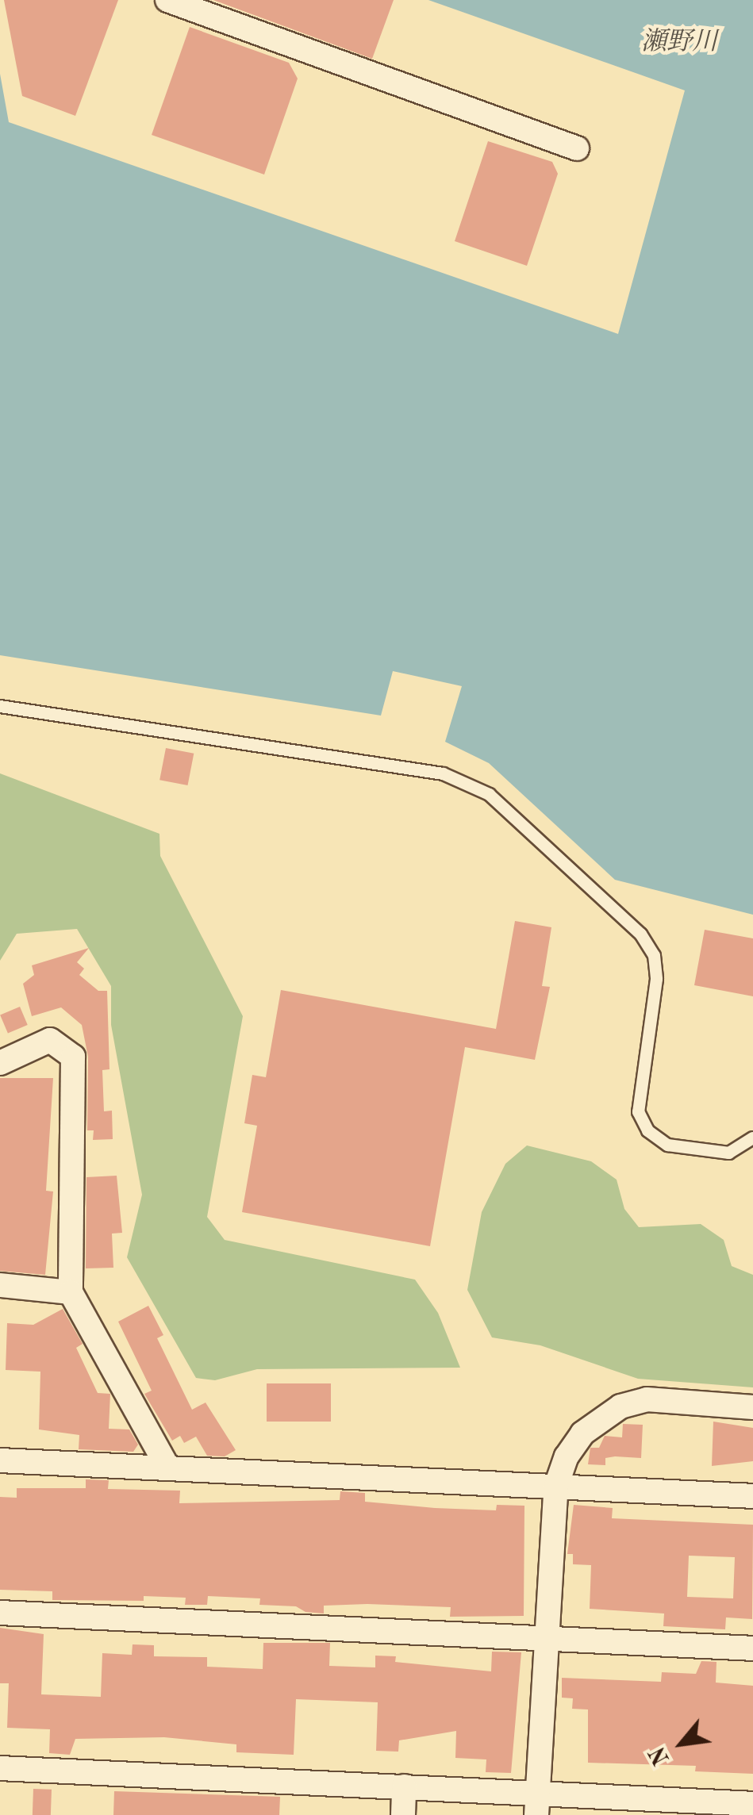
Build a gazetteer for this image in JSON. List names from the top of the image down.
{
  "water": ["瀬野川"],
  "north": "bottom left"
}
